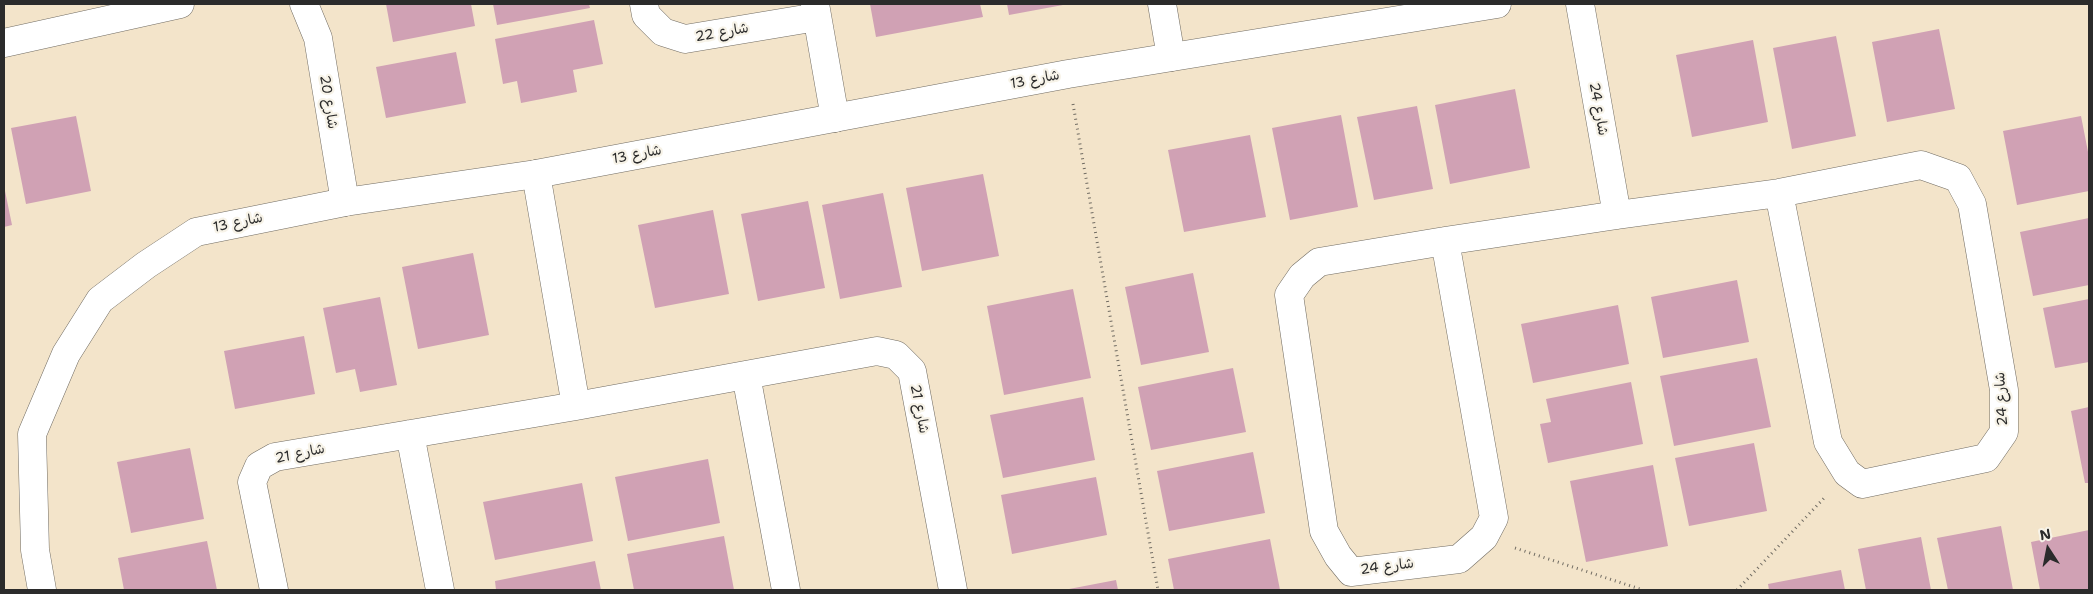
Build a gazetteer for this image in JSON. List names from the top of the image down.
{
  "streets": {
    "street": [
      "شارع 22",
      "شارع 13",
      "شارع 20",
      "شارع 24",
      "شارع 21"
    ]
  },
  "crossings": [
    ["شارع 22", "شارع 13"],
    ["شارع 13", "شارع 20"]
  ],
  "north": "top"
}
